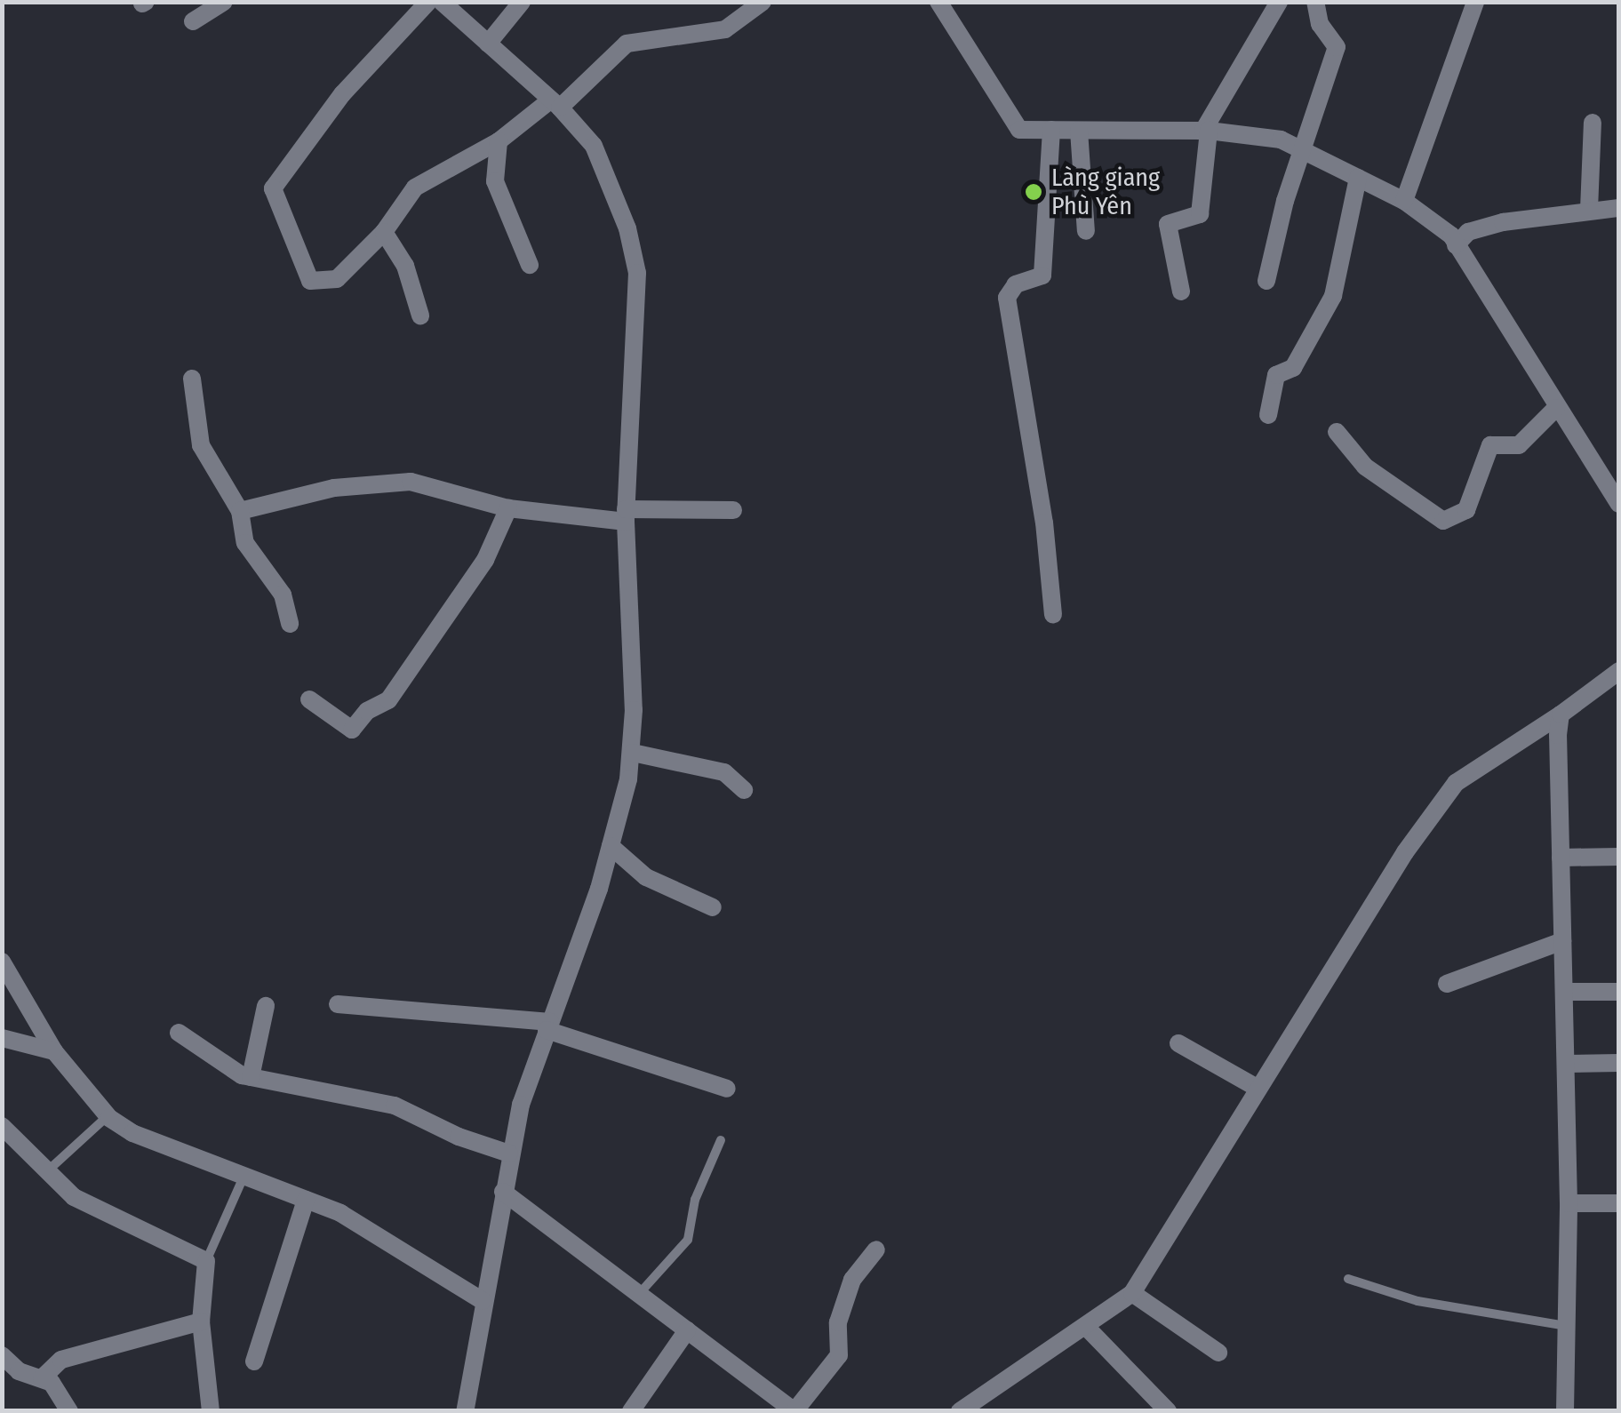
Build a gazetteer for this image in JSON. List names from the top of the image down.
{
  "places": ["Làng giang Phù Yên"]
}
